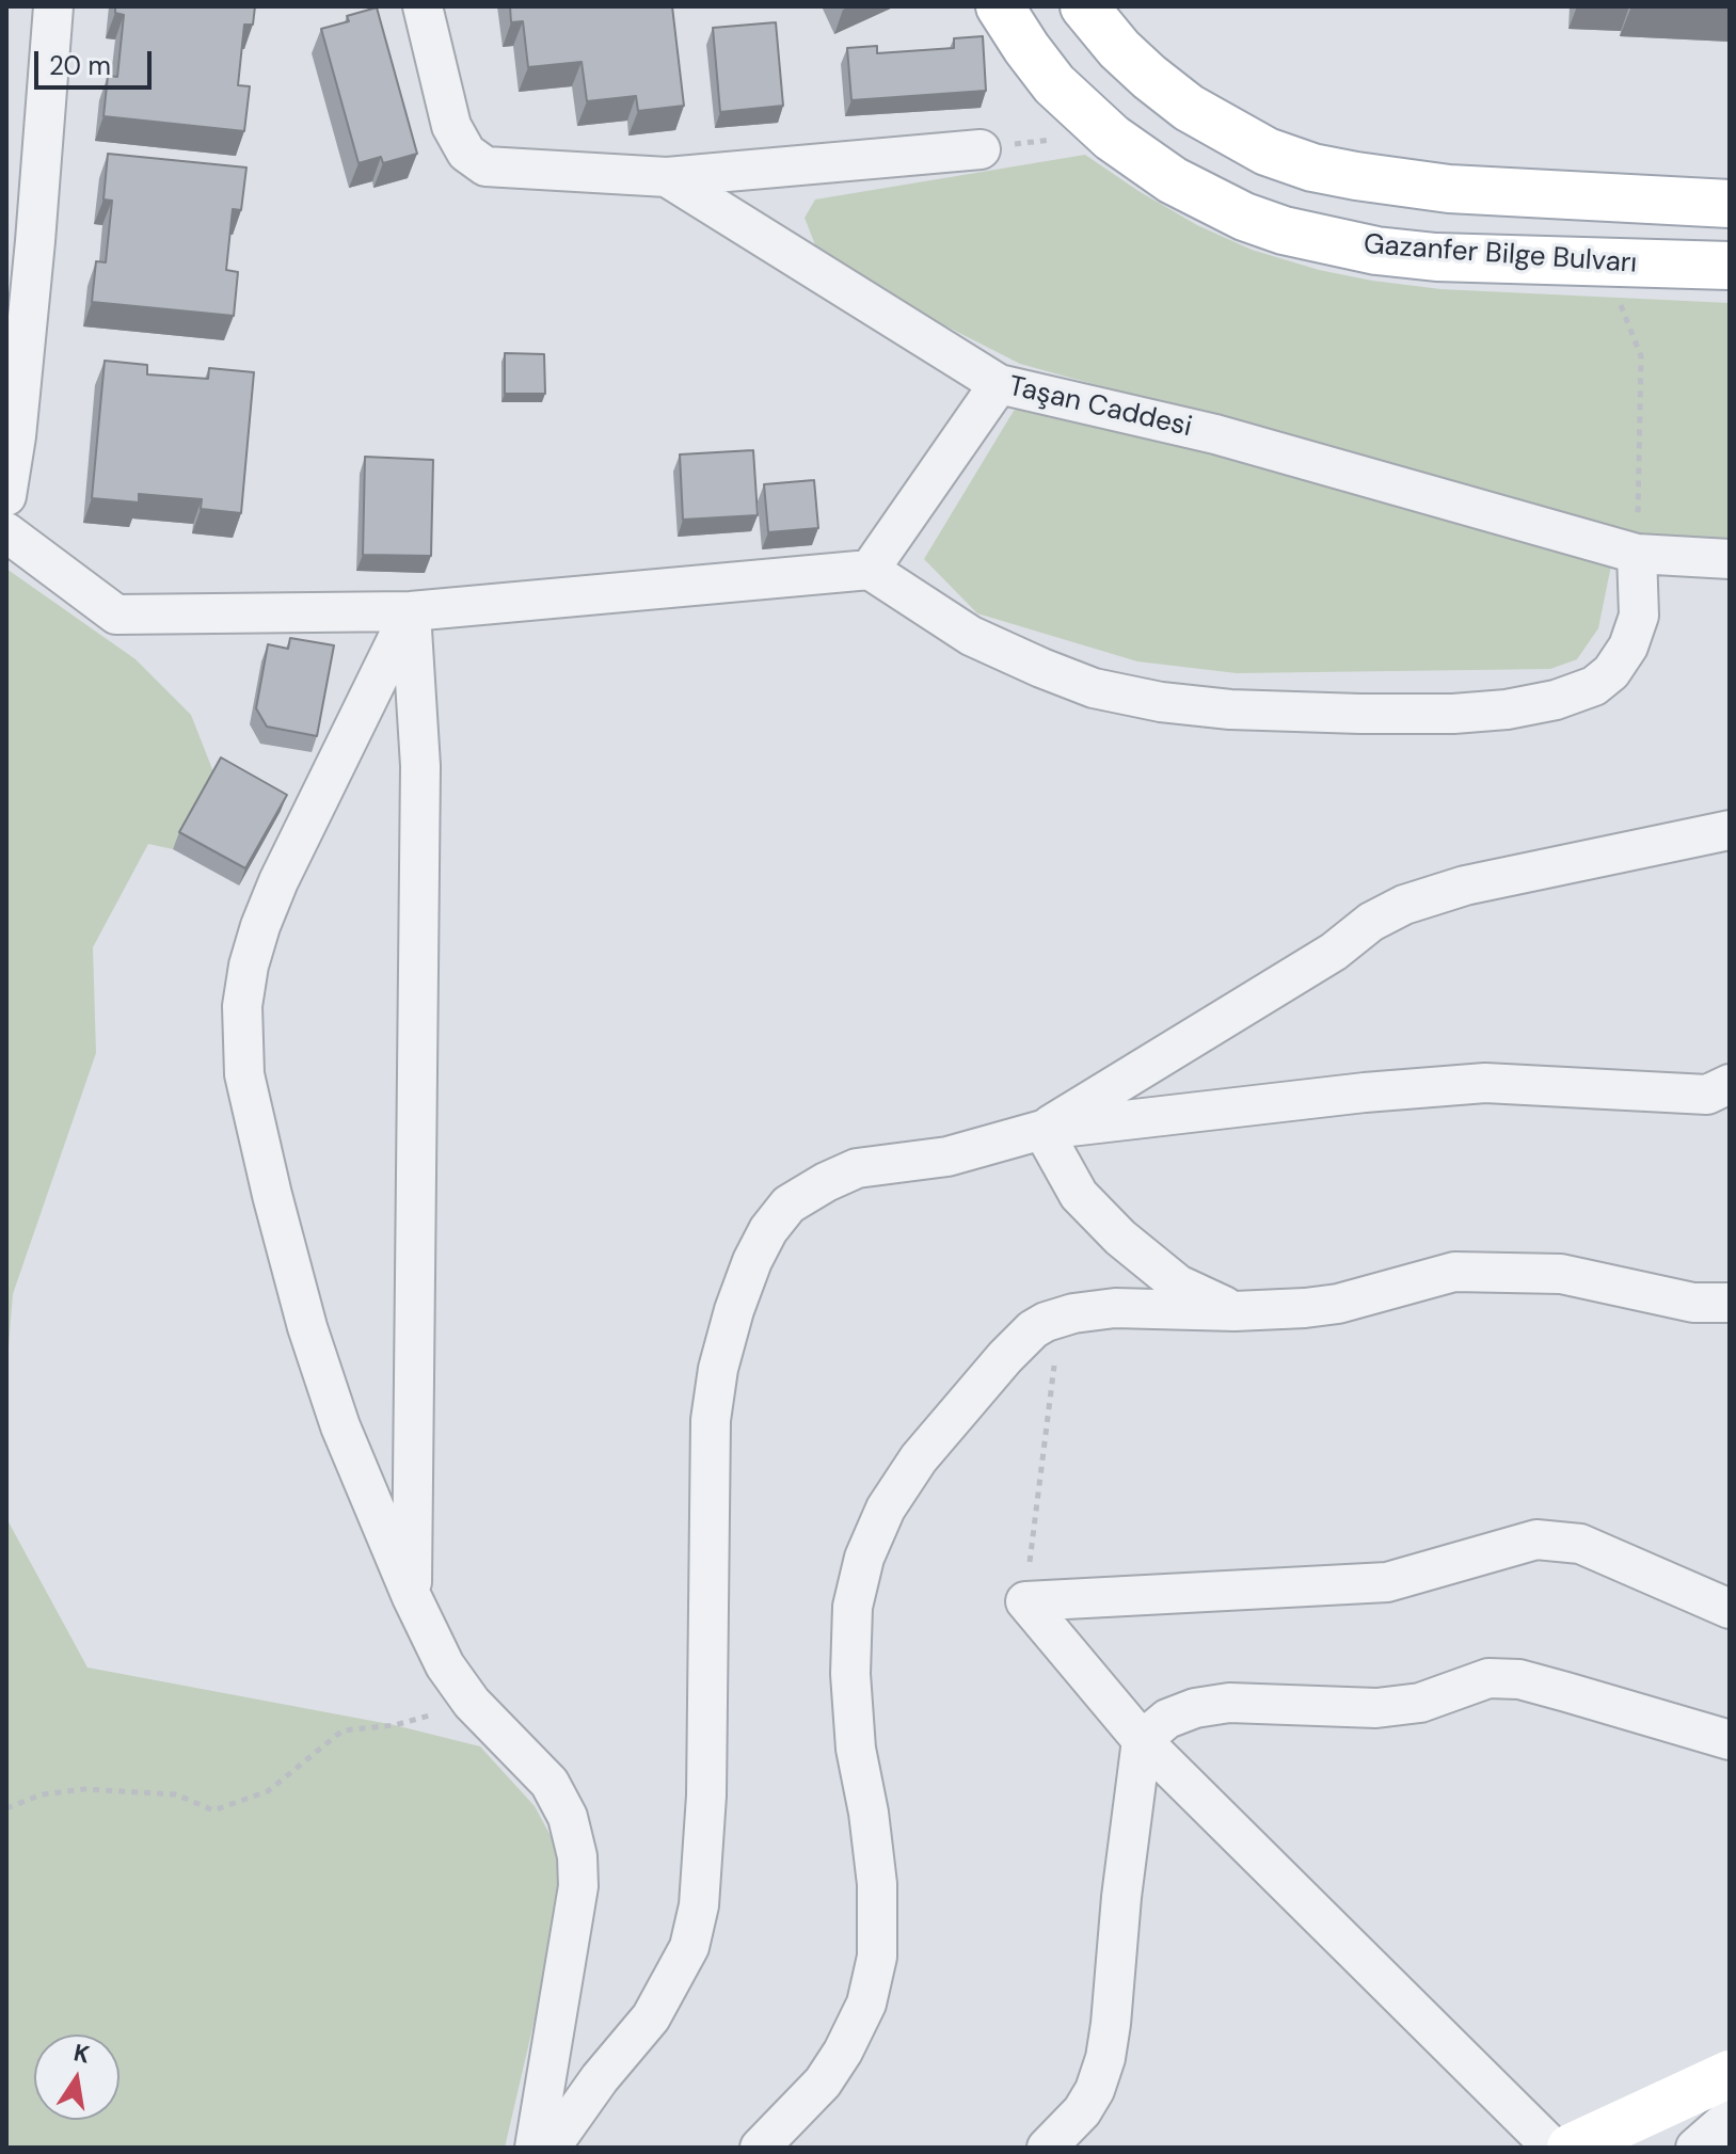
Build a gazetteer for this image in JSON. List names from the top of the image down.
{
  "streets": {
    "main road": ["Gazanfer Bilge Bulvarı"],
    "street": ["Taşan Caddesi"]
  },
  "scale_bar": "20 m",
  "north": "top"
}
